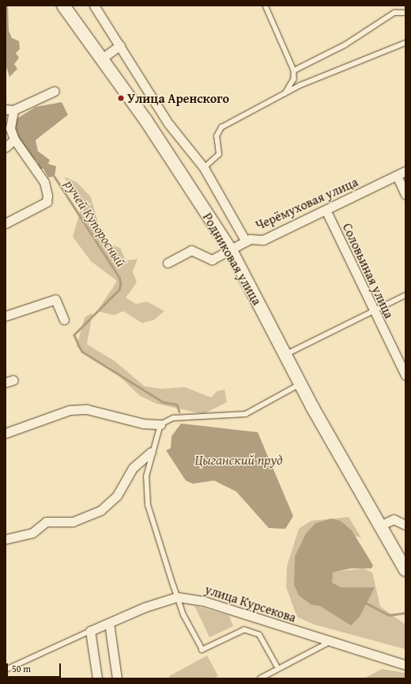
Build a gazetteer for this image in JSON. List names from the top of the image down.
{
  "streets": {
    "main road": ["Родниковая улица"],
    "street": ["Черёмуховая улица", "Соловьиная улица", "улица Курсекова"]
  },
  "crossings": [
    ["Черёмуховая улица", "Родниковая улица"],
    ["Черёмуховая улица", "Соловьиная улица"]
  ],
  "water": ["ручей Купоросный", "Цыганский пруд"],
  "places": ["Улица Аренского"],
  "scale_bar": "50 m"
}
